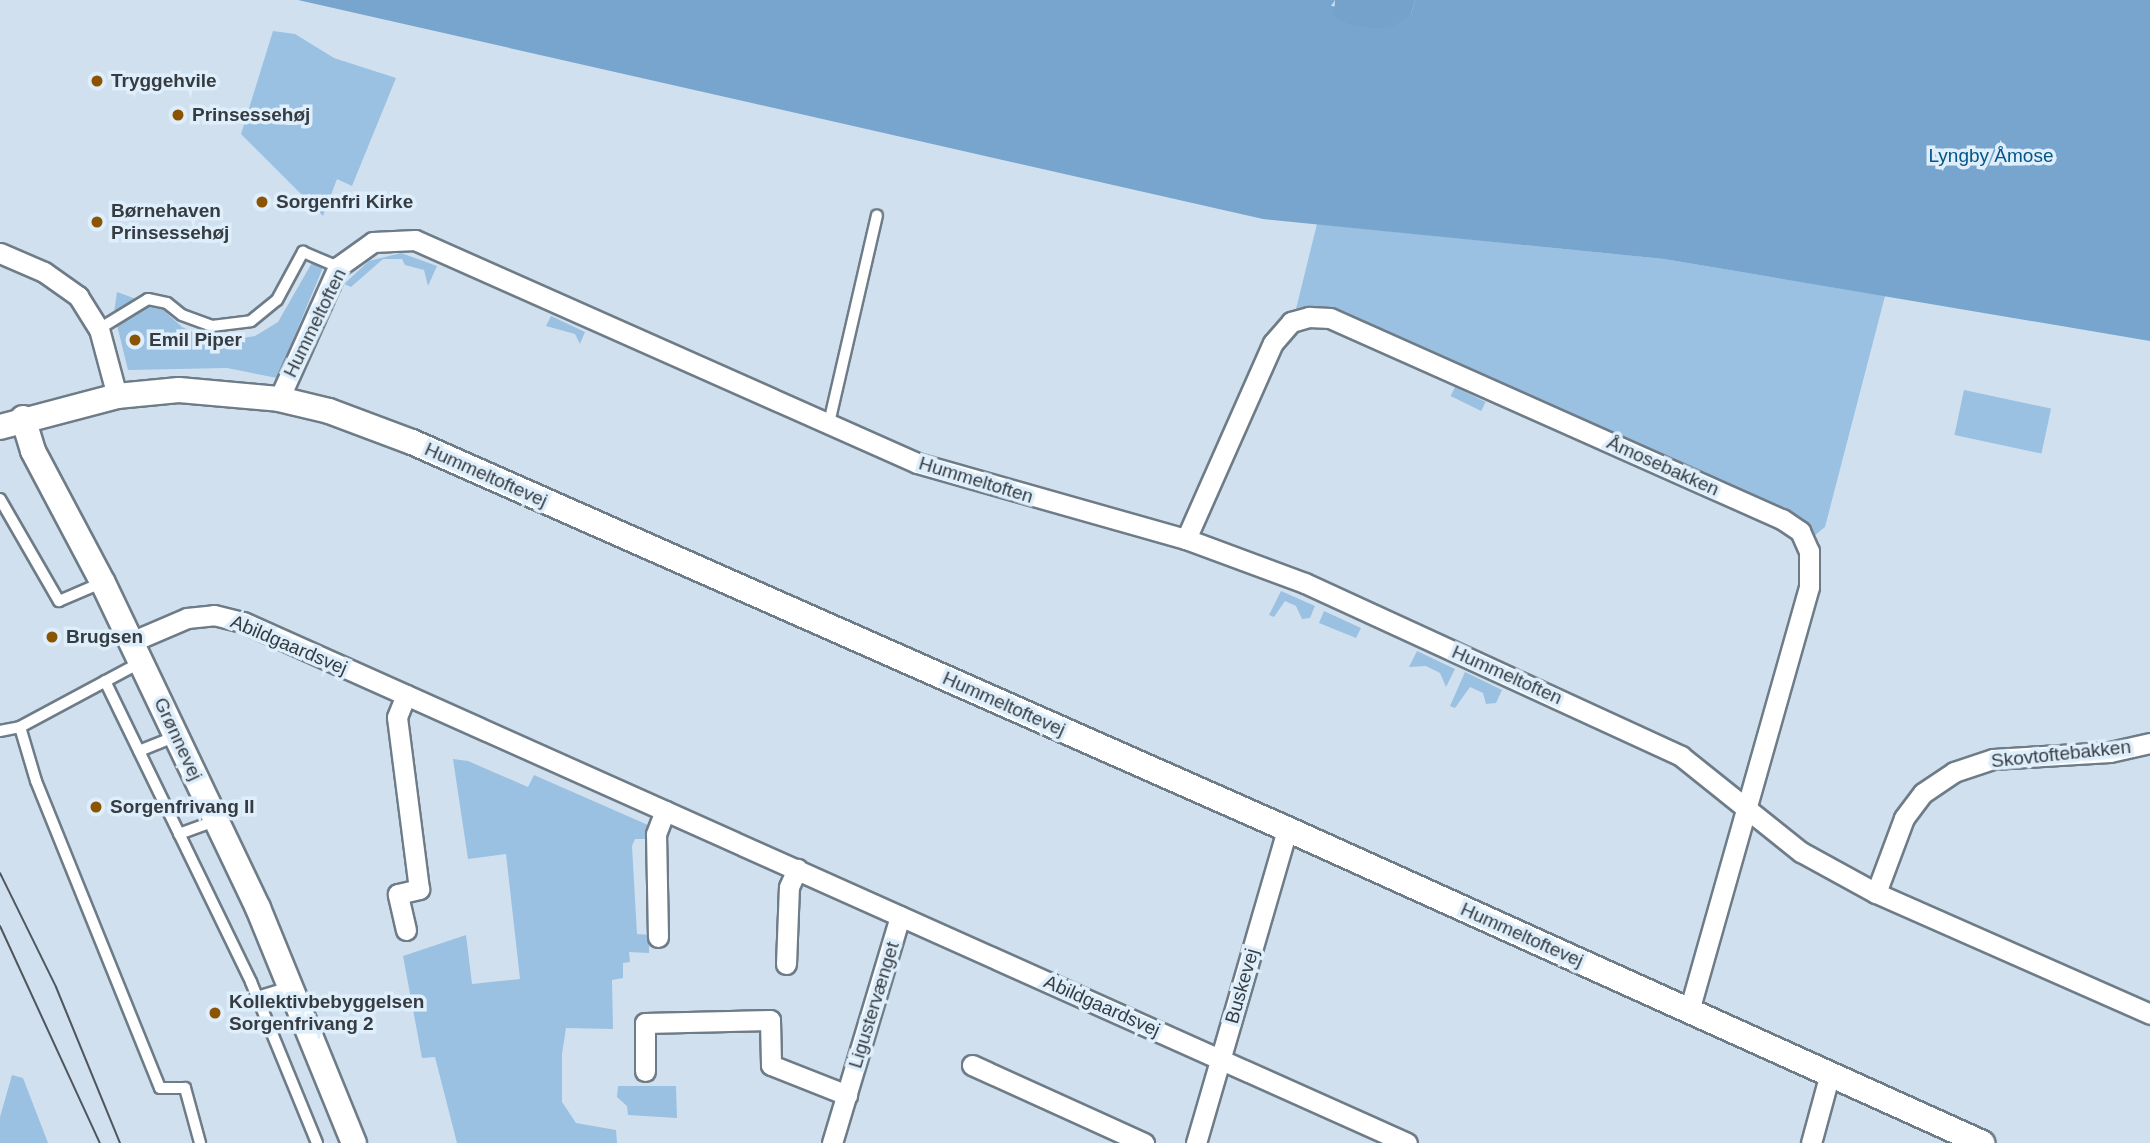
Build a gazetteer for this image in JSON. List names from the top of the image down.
{
  "streets": {
    "street": [
      "Hummeltoften",
      "Åmosebakken",
      "Hummeltoftevej",
      "Abildgaardsvej",
      "Grønnevej",
      "Skovtoftebakken",
      "Buskevej",
      "Ligustervænget"
    ]
  },
  "crossings": [
    ["Hummeltoften", "Åmosebakken"],
    ["Hummeltoften", "Hummeltoftevej"],
    ["Åmosebakken", "Hummeltoftevej"],
    ["Hummeltoftevej", "Grønnevej"],
    ["Hummeltoftevej", "Buskevej"],
    ["Abildgaardsvej", "Grønnevej"],
    ["Abildgaardsvej", "Buskevej"],
    ["Abildgaardsvej", "Ligustervænget"]
  ],
  "parks": ["Lyngby Åmose"],
  "places": [
    "Tryggehvile",
    "Prinsessehøj",
    "Sorgenfri Kirke",
    "Børnehaven Prinsessehøj",
    "Emil Piper",
    "Brugsen",
    "Sorgenfrivang II",
    "Kollektivbebyggelsen Sorgenfrivang 2"
  ]
}
